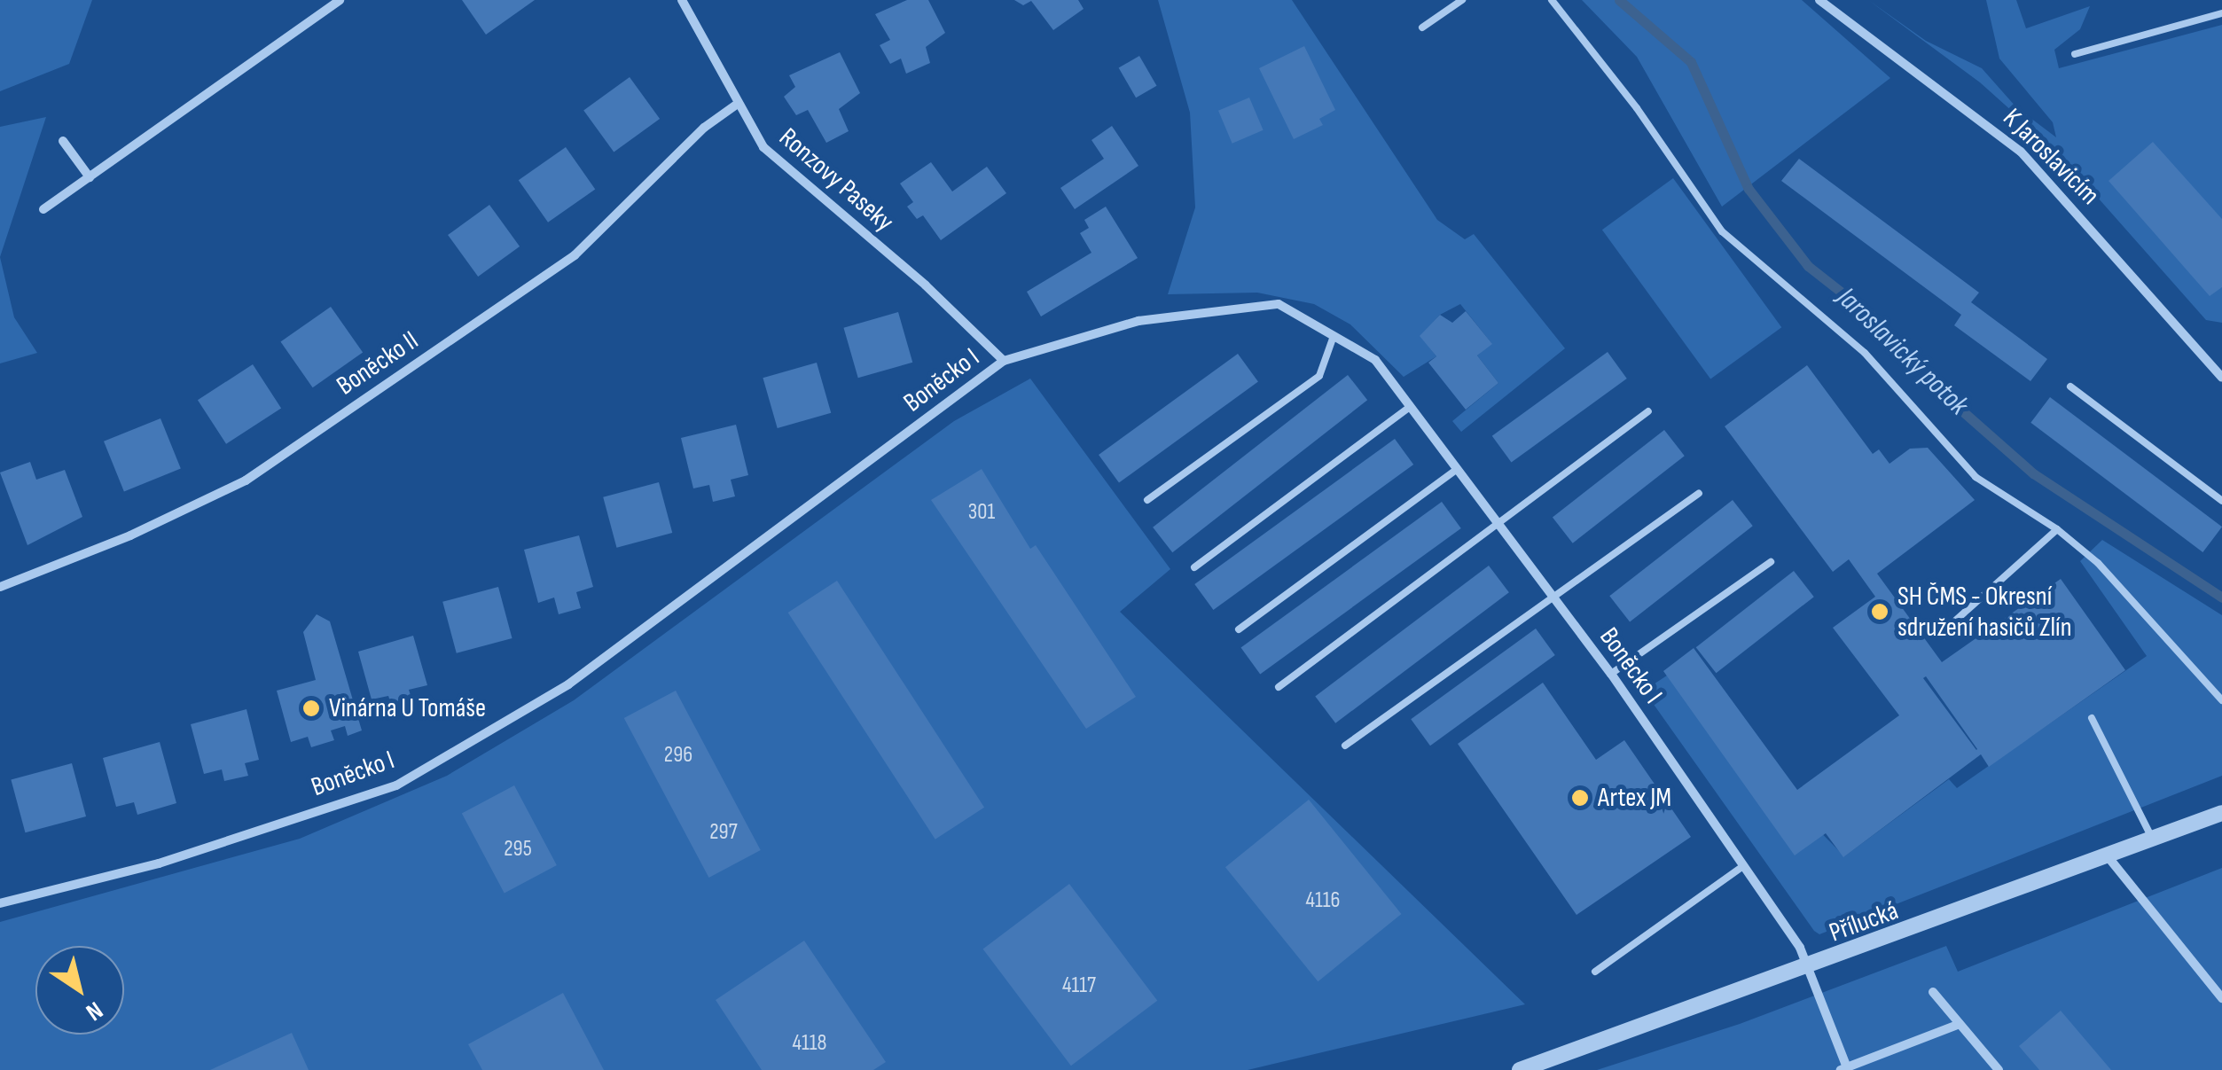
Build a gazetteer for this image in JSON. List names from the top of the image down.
{
  "streets": {
    "street": [
      "K Jaroslavicím",
      "Ronzovy Paseky",
      "Boněcko II",
      "Boněcko I",
      "Přílucká"
    ]
  },
  "crossings": [
    ["Ronzovy Paseky", "Boněcko II"],
    ["Ronzovy Paseky", "Boněcko I"],
    ["Boněcko I", "Přílucká"]
  ],
  "water": ["Jaroslavický potok"],
  "places": ["SH ČMS - Okresní sdružení hasičů Zlín", "Vinárna U Tomáše", "Artex JM"],
  "house_numbers": [
    "301",
    "296",
    "297",
    "295",
    "4116",
    "4117",
    "4118"
  ],
  "north": "bottom right"
}
